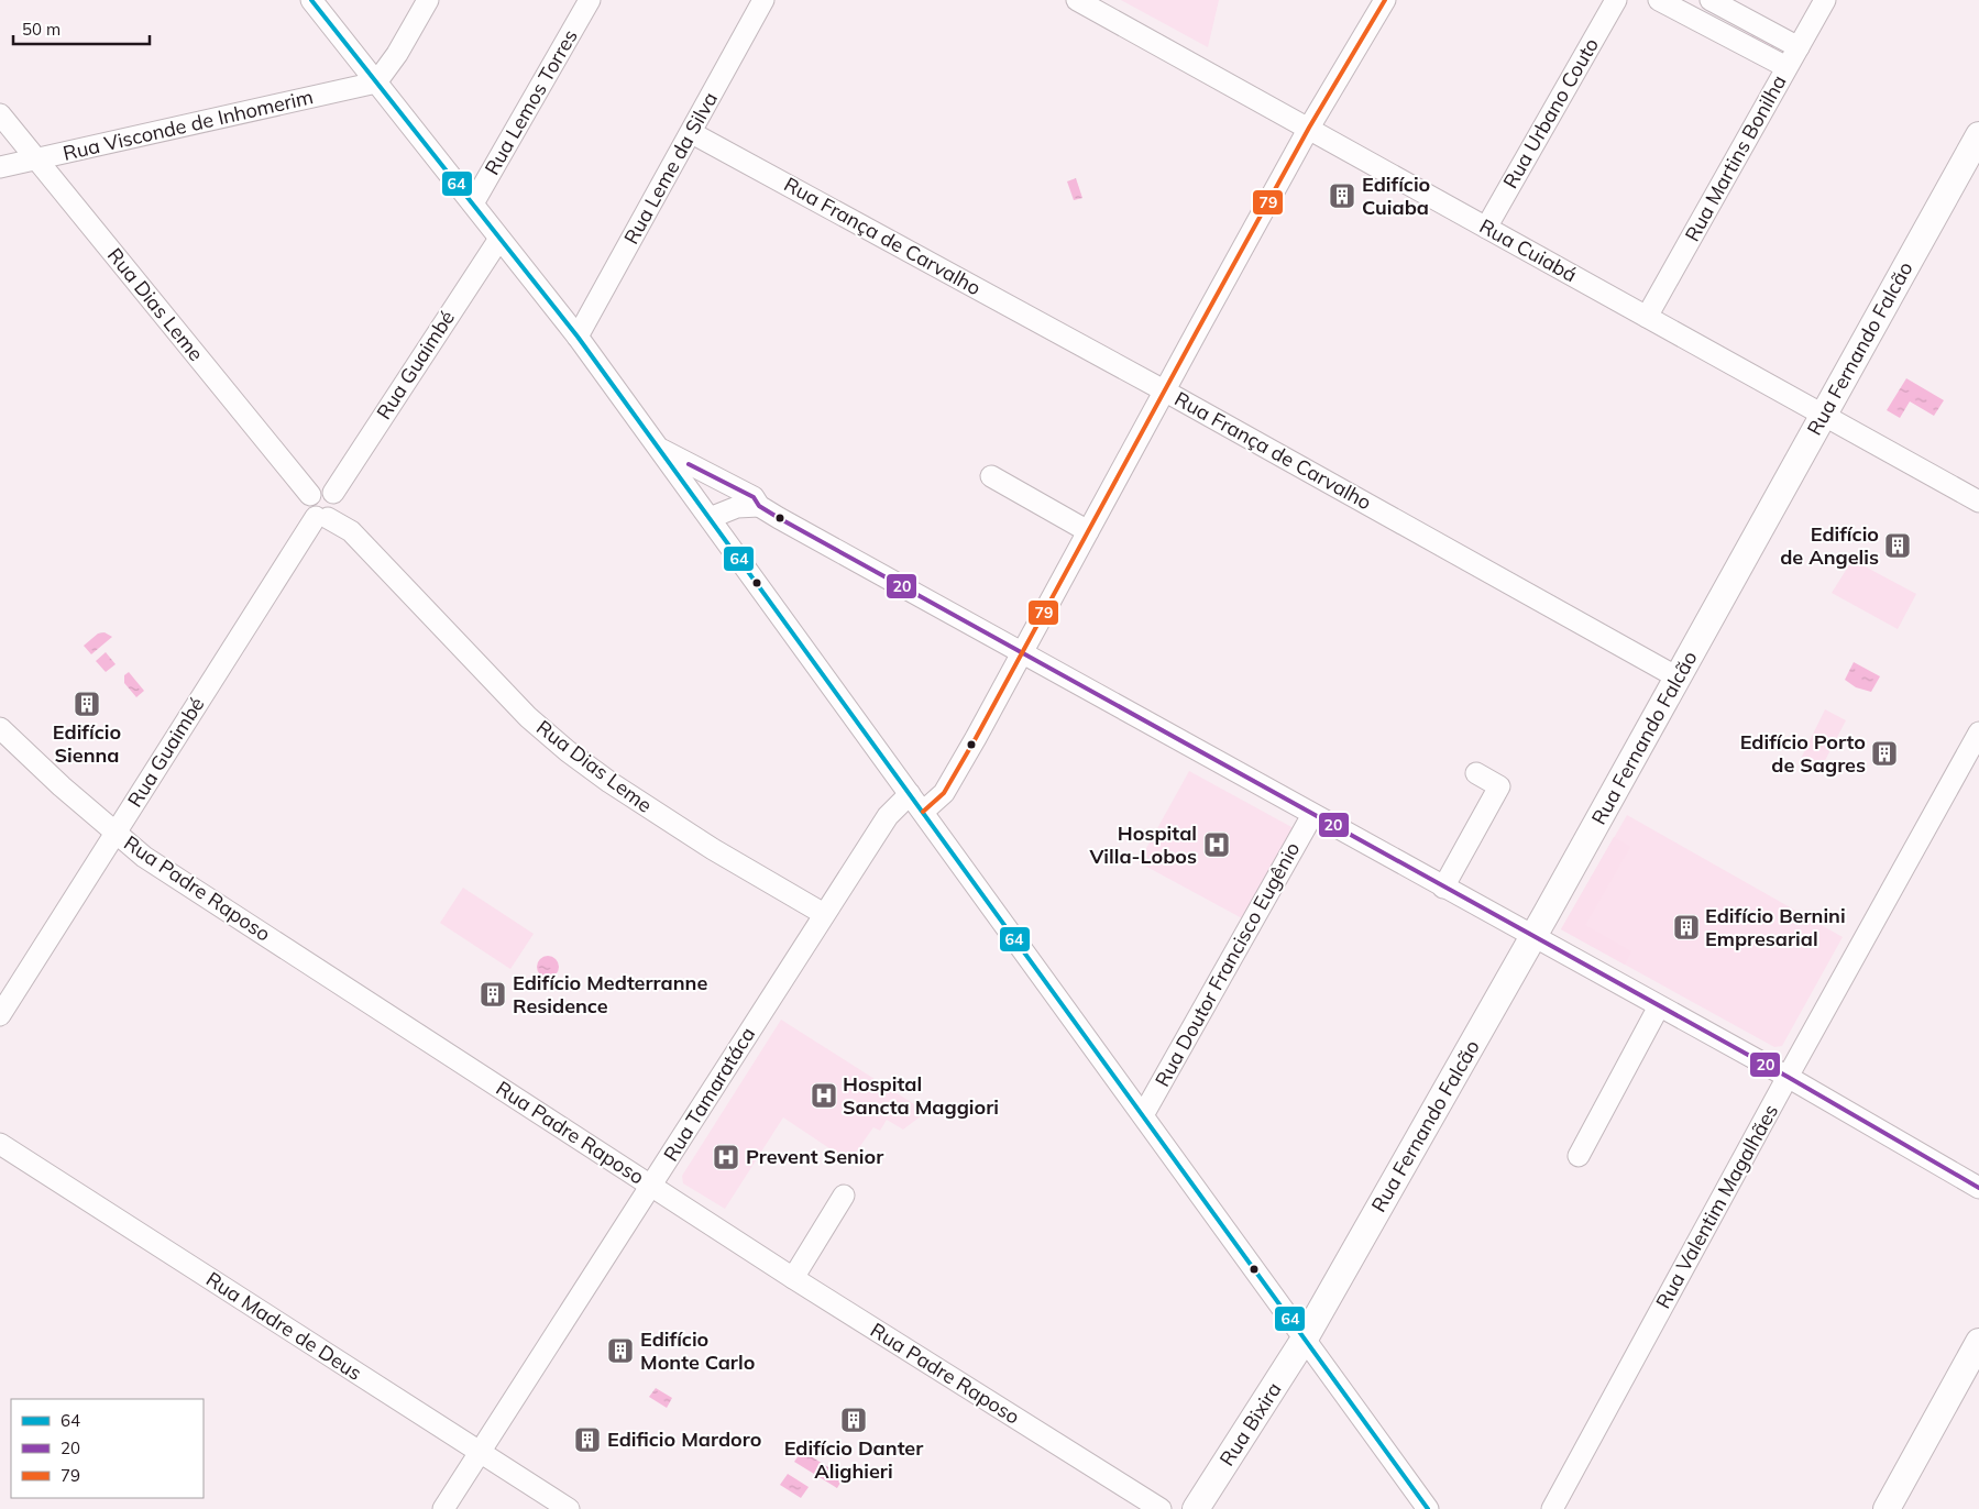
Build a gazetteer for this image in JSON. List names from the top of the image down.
{
  "streets": {
    "main road": ["Rua Fernando Falcão", "Rua Bixira"],
    "street": [
      "Rua Lemos Torres",
      "Rua Urbano Couto",
      "Rua Visconde de Inhomerim",
      "Rua Martins Bonilha",
      "Rua Leme da Silva",
      "Rua França de Carvalho",
      "Rua Cuiabá",
      "Rua Dias Leme",
      "Rua Guaimbé",
      "Rua Padre Raposo",
      "Rua Doutor Francisco Eugênio",
      "Rua Tamaratáca",
      "Rua Valentim Magalhães",
      "Rua Madre de Deus"
    ]
  },
  "crossings": [
    ["Rua Urbano Couto", "Rua Cuiabá"],
    ["Rua Visconde de Inhomerim", "Rua Dias Leme"],
    ["Rua Martins Bonilha", "Rua Cuiabá"],
    ["Rua Leme da Silva", "Rua França de Carvalho"],
    ["Rua França de Carvalho", "Rua Fernando Falcão"],
    ["Rua Cuiabá", "Rua Fernando Falcão"],
    ["Rua Dias Leme", "Rua Guaimbé"],
    ["Rua Dias Leme", "Rua Tamaratáca"],
    ["Rua Fernando Falcão", "Rua Bixira"],
    ["Rua Guaimbé", "Rua Padre Raposo"],
    ["Rua Padre Raposo", "Rua Tamaratáca"],
    ["Rua Tamaratáca", "Rua Madre de Deus"]
  ],
  "places": {
    "building": [
      "Edifício Cuiaba",
      "Edifício de Angelis",
      "Edifício Sienna",
      "Edifício Porto de Sagres",
      "Edifício Bernini Empresarial",
      "Edifício Medterranne Residence",
      "Edifício Monte Carlo",
      "Edifício Danter Alighieri",
      "Edificio Mardoro"
    ],
    "hospital": ["Hospital Villa-Lobos", "Hospital Sancta Maggiori", "Prevent Senior"]
  },
  "lines": ["transit line 64", "transit line 79", "transit line 20"],
  "legend": ["64", "20", "79"],
  "scale_bar": "50 m"
}
